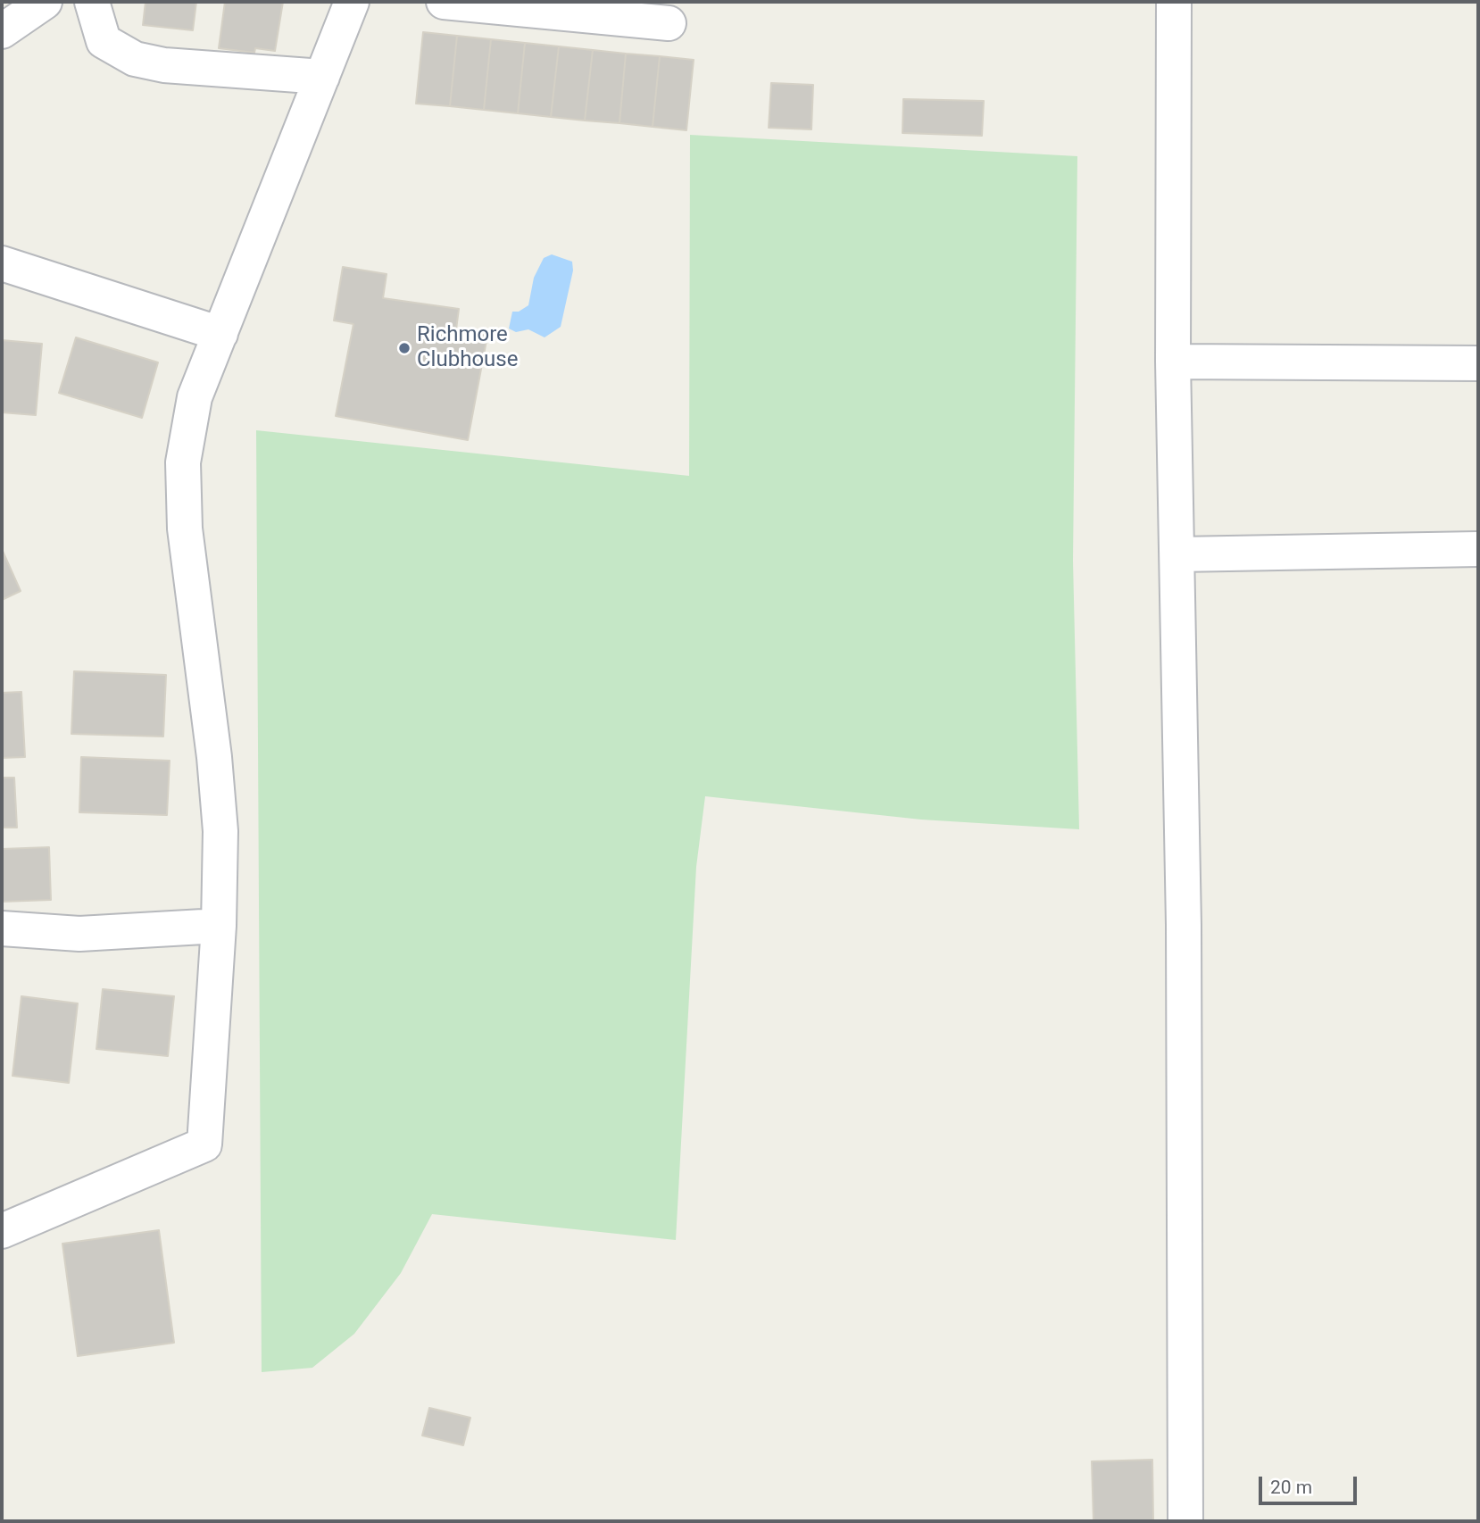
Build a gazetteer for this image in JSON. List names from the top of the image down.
{
  "places": ["Richmore Clubhouse"],
  "scale_bar": "20 m"
}
